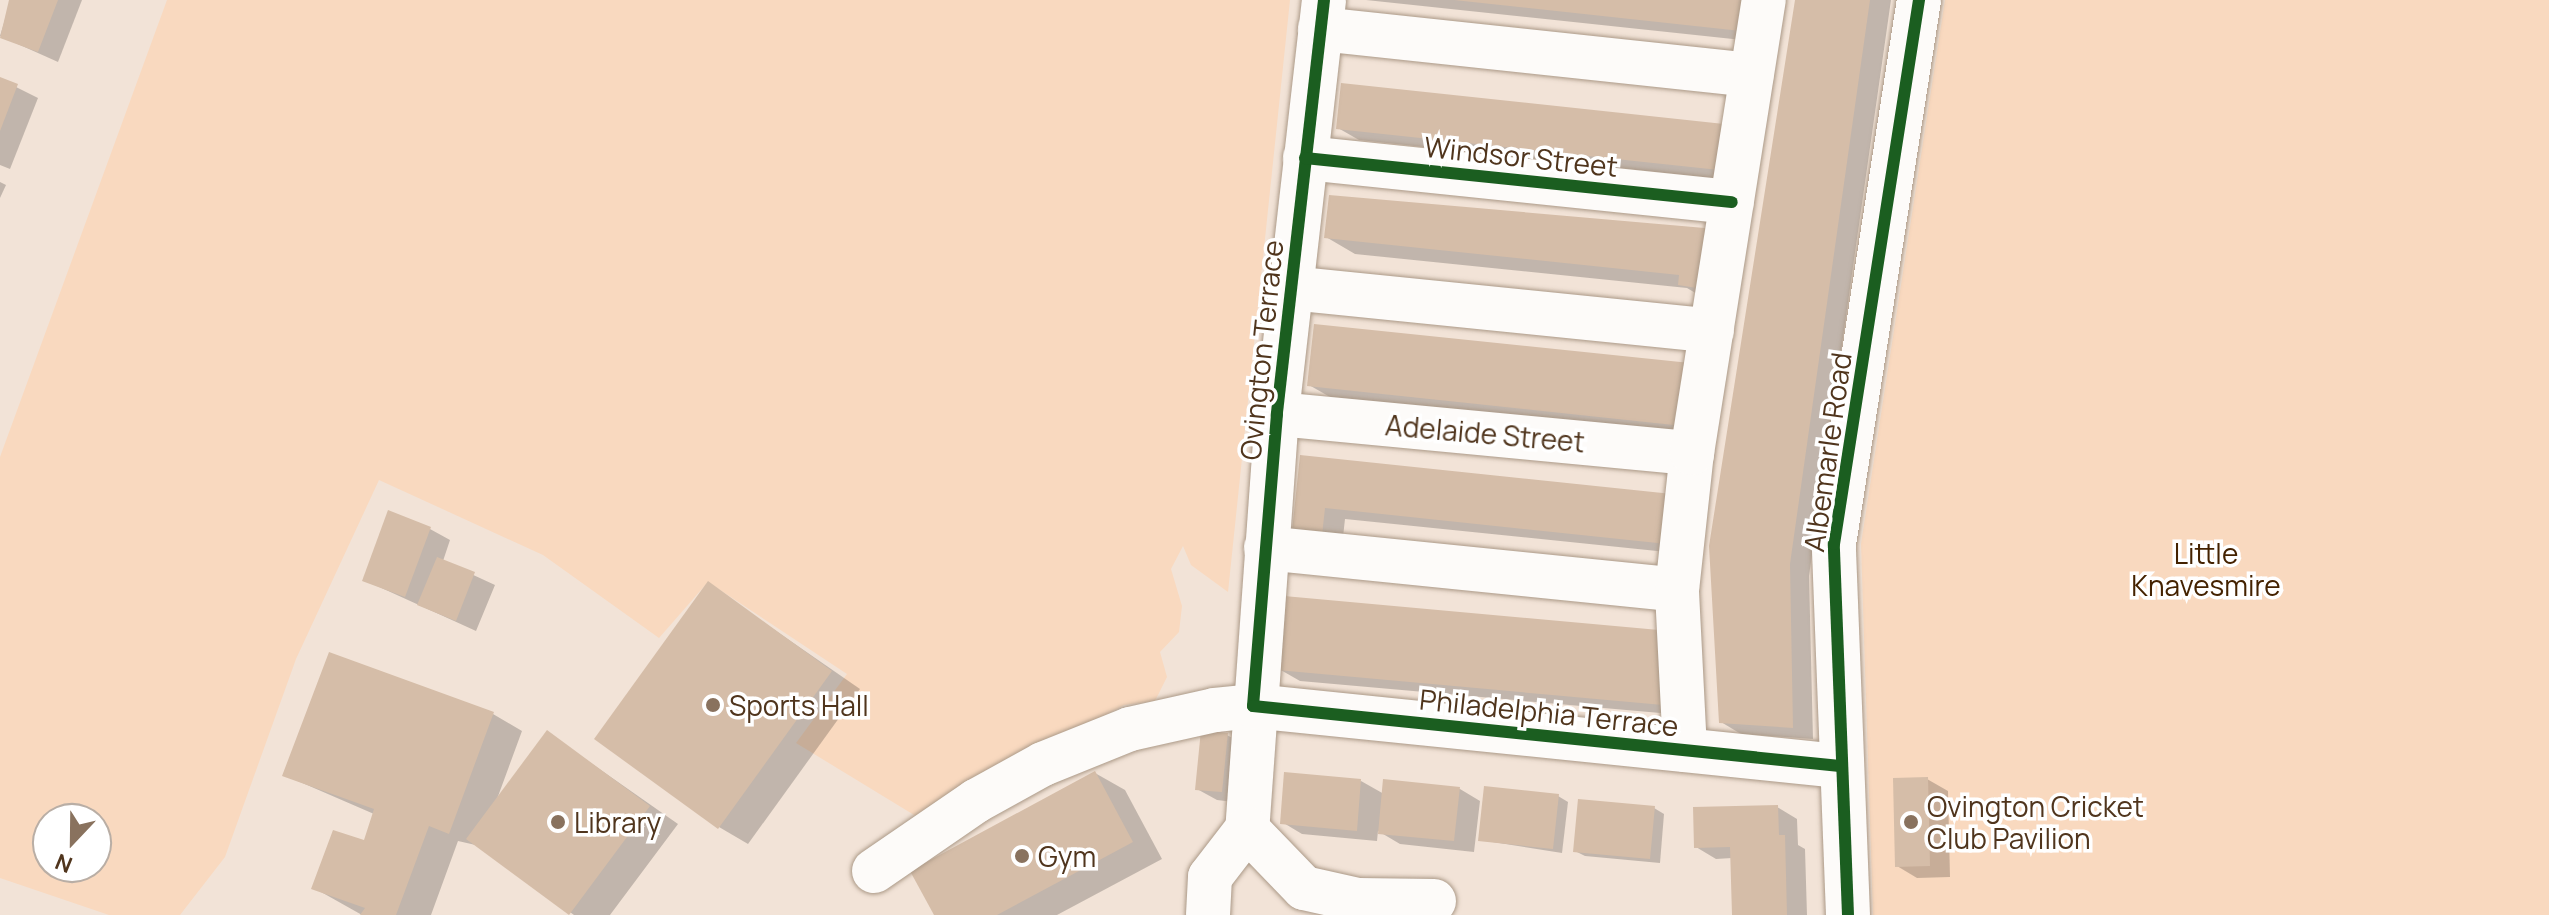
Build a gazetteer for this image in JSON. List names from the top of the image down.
{
  "streets": {
    "street": [
      "Windsor Street",
      "Ovington Terrace",
      "Adelaide Street",
      "Albemarle Road",
      "Philadelphia Terrace"
    ]
  },
  "crossings": [
    ["Windsor Street", "Ovington Terrace"],
    ["Ovington Terrace", "Adelaide Street"],
    ["Ovington Terrace", "Philadelphia Terrace"],
    ["Albemarle Road", "Philadelphia Terrace"]
  ],
  "parks": ["Little Knavesmire"],
  "places": [
    "Sports Hall",
    "Library",
    "Ovington Cricket Club Pavilion",
    "Gym"
  ],
  "north": "bottom"
}
